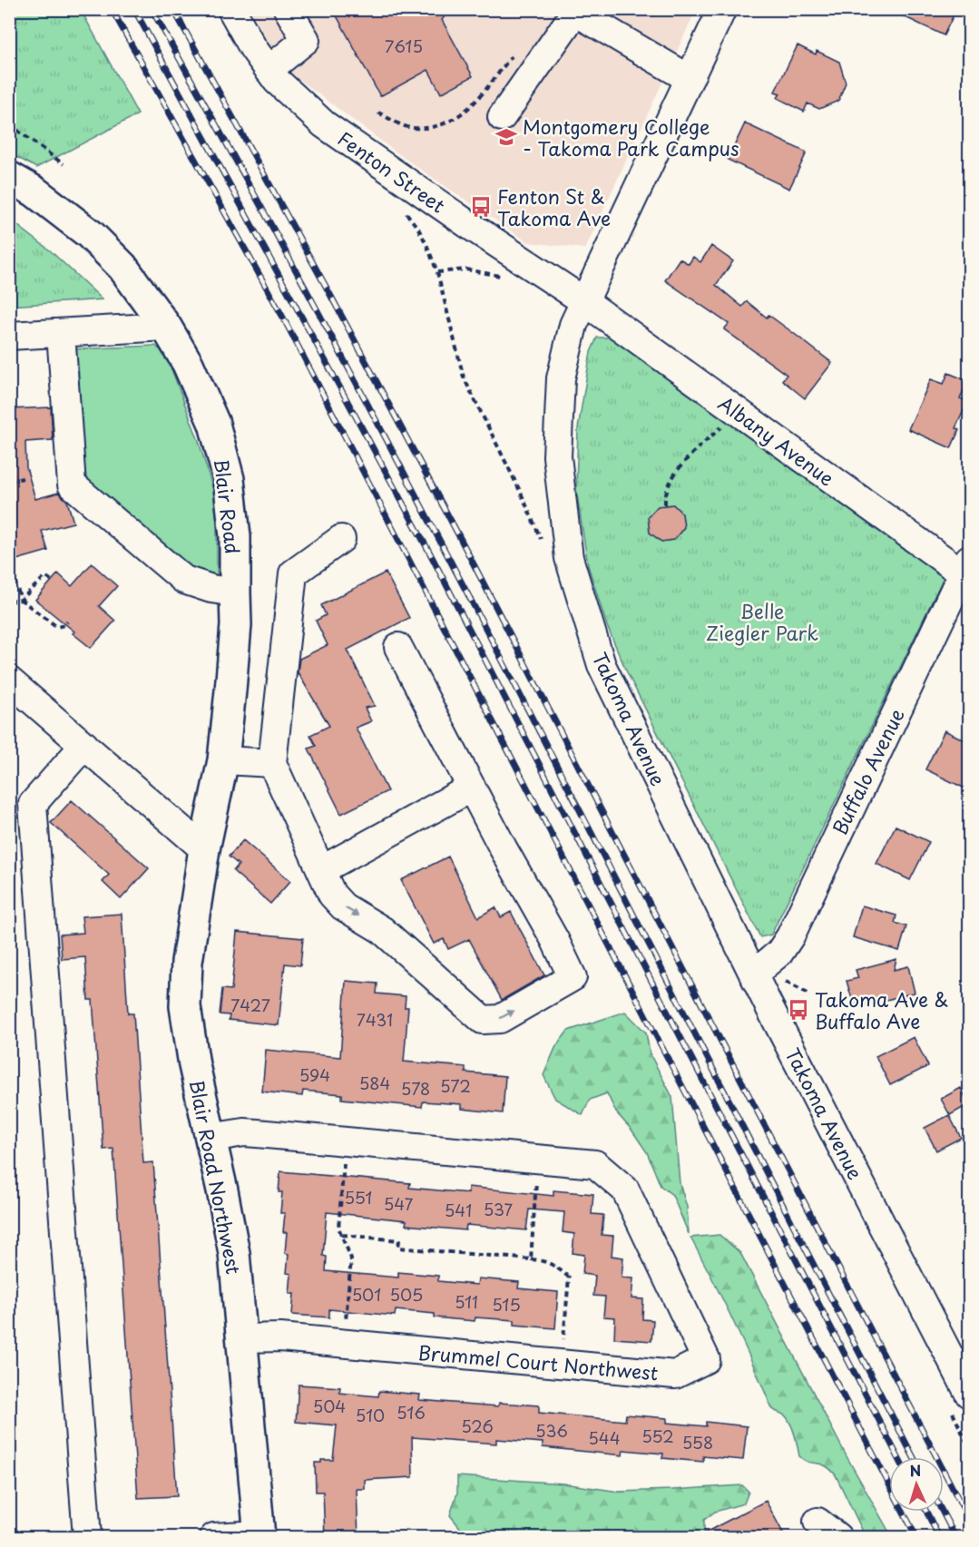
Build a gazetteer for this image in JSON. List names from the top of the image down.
{
  "streets": {
    "main road": ["Blair Road", "Blair Road Northwest"],
    "street": [
      "Fenton Street",
      "Albany Avenue",
      "Takoma Avenue",
      "Buffalo Avenue",
      "Brummel Court Northwest"
    ]
  },
  "crossings": [
    ["Fenton Street", "Albany Avenue"],
    ["Fenton Street", "Takoma Avenue"],
    ["Albany Avenue", "Takoma Avenue"],
    ["Albany Avenue", "Buffalo Avenue"],
    ["Blair Road", "Blair Road Northwest"],
    ["Takoma Avenue", "Buffalo Avenue"],
    ["Blair Road Northwest", "Brummel Court Northwest"]
  ],
  "parks": ["Belle Ziegler Park"],
  "places": {
    "school or university": ["Montgomery College - Takoma Park Campus"],
    "bus stop": ["Fenton St & Takoma Ave", "Takoma Ave & Buffalo Ave"]
  },
  "house_numbers": [
    "7615",
    "7427",
    "7431",
    "594",
    "584",
    "572",
    "578",
    "551",
    "547",
    "537",
    "541",
    "501",
    "505",
    "511",
    "515",
    "504",
    "516",
    "510",
    "526",
    "536",
    "552",
    "544",
    "558"
  ],
  "north": "top"
}
